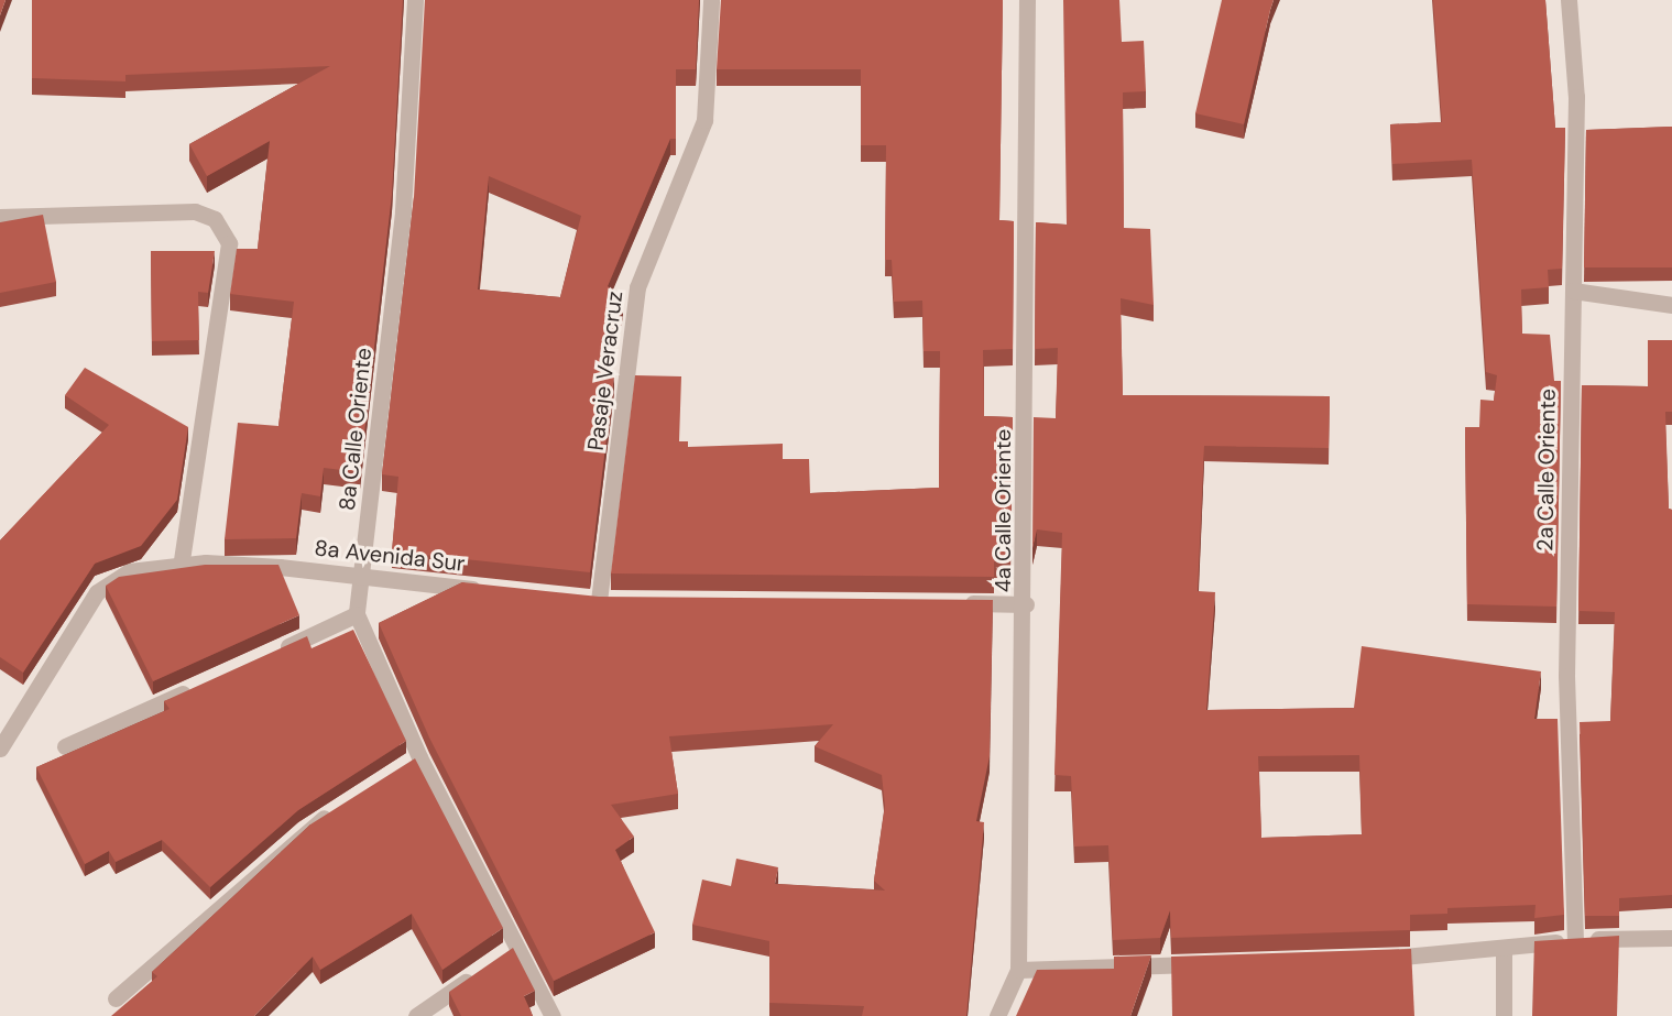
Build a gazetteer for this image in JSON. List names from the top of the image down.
{
  "streets": {
    "street": [
      "Pasaje Veracruz",
      "8a Calle Oriente",
      "2a Calle Oriente",
      "4a Calle Oriente",
      "8a Avenida Sur"
    ]
  },
  "crossings": [
    ["8a Calle Oriente", "8a Avenida Sur"]
  ]
}
